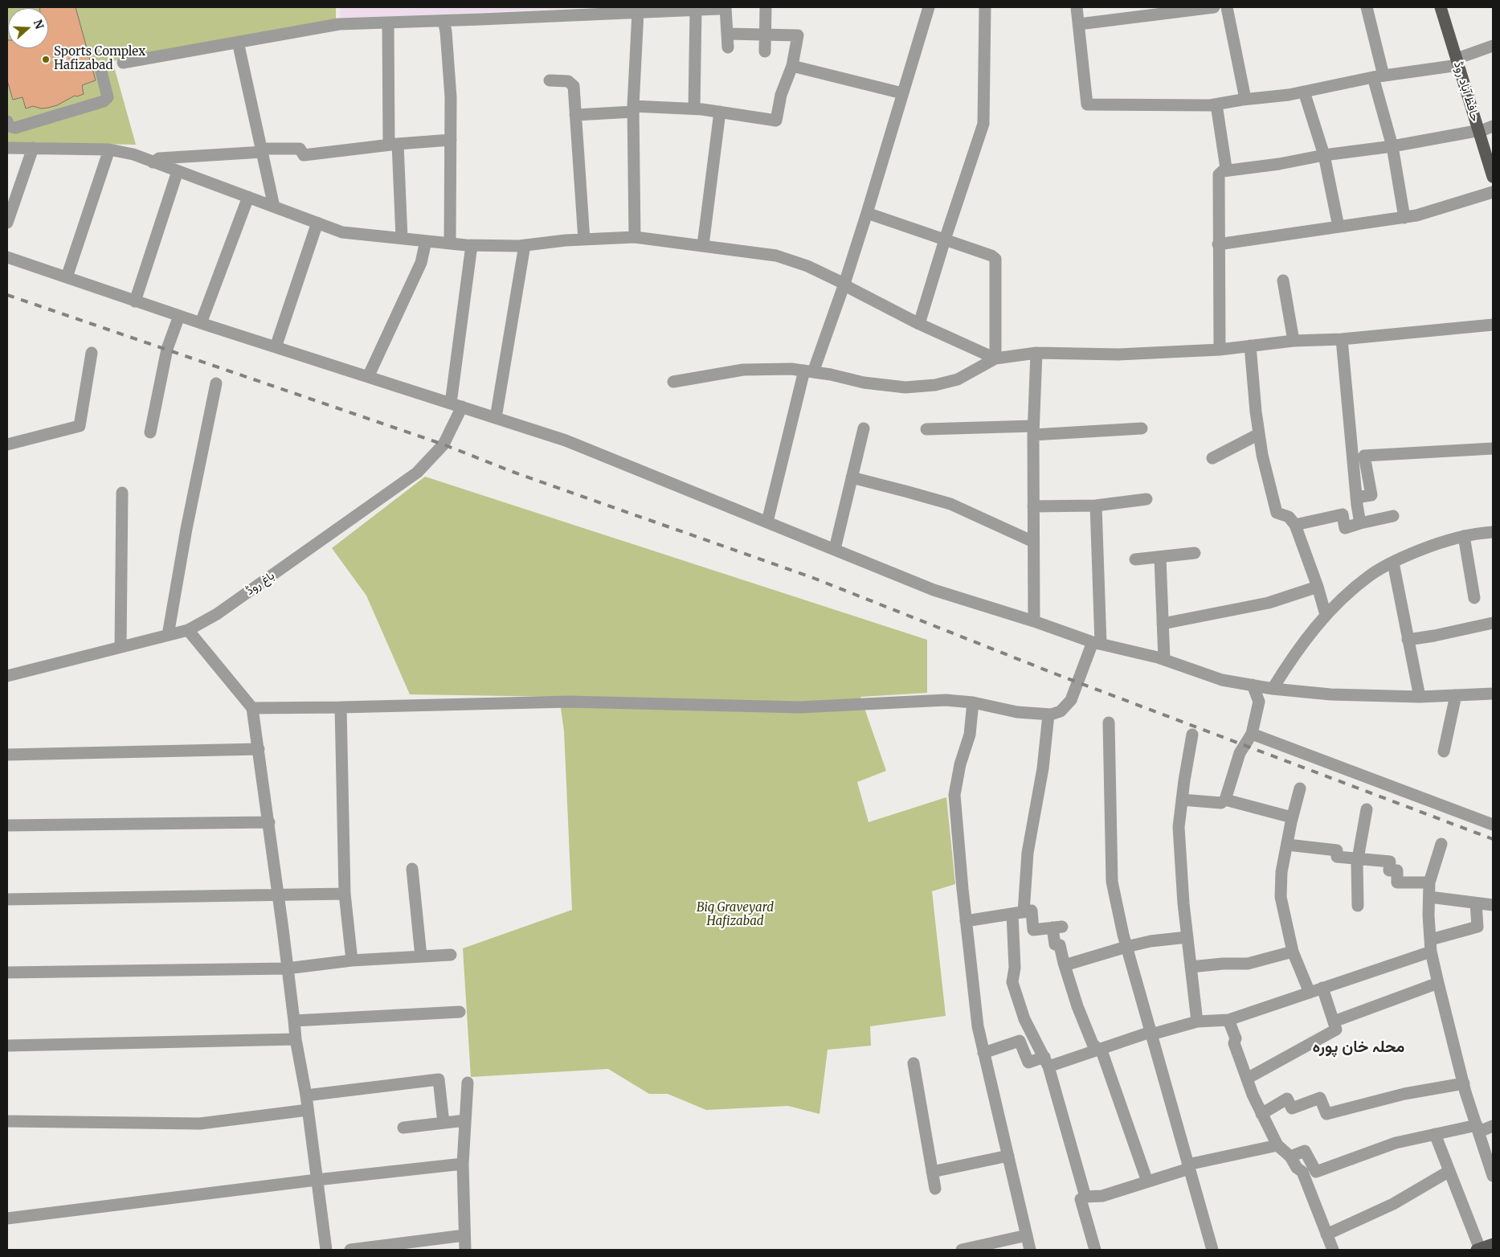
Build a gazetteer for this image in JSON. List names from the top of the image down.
{
  "streets": {
    "main road": ["حافظ آباد روڈ"],
    "street": ["باغ روڈ"]
  },
  "districts": ["محلہ خان پورہ"],
  "parks": ["Big Graveyard Hafizabad"],
  "places": ["Sports Complex Hafizabad"],
  "north": "right"
}
